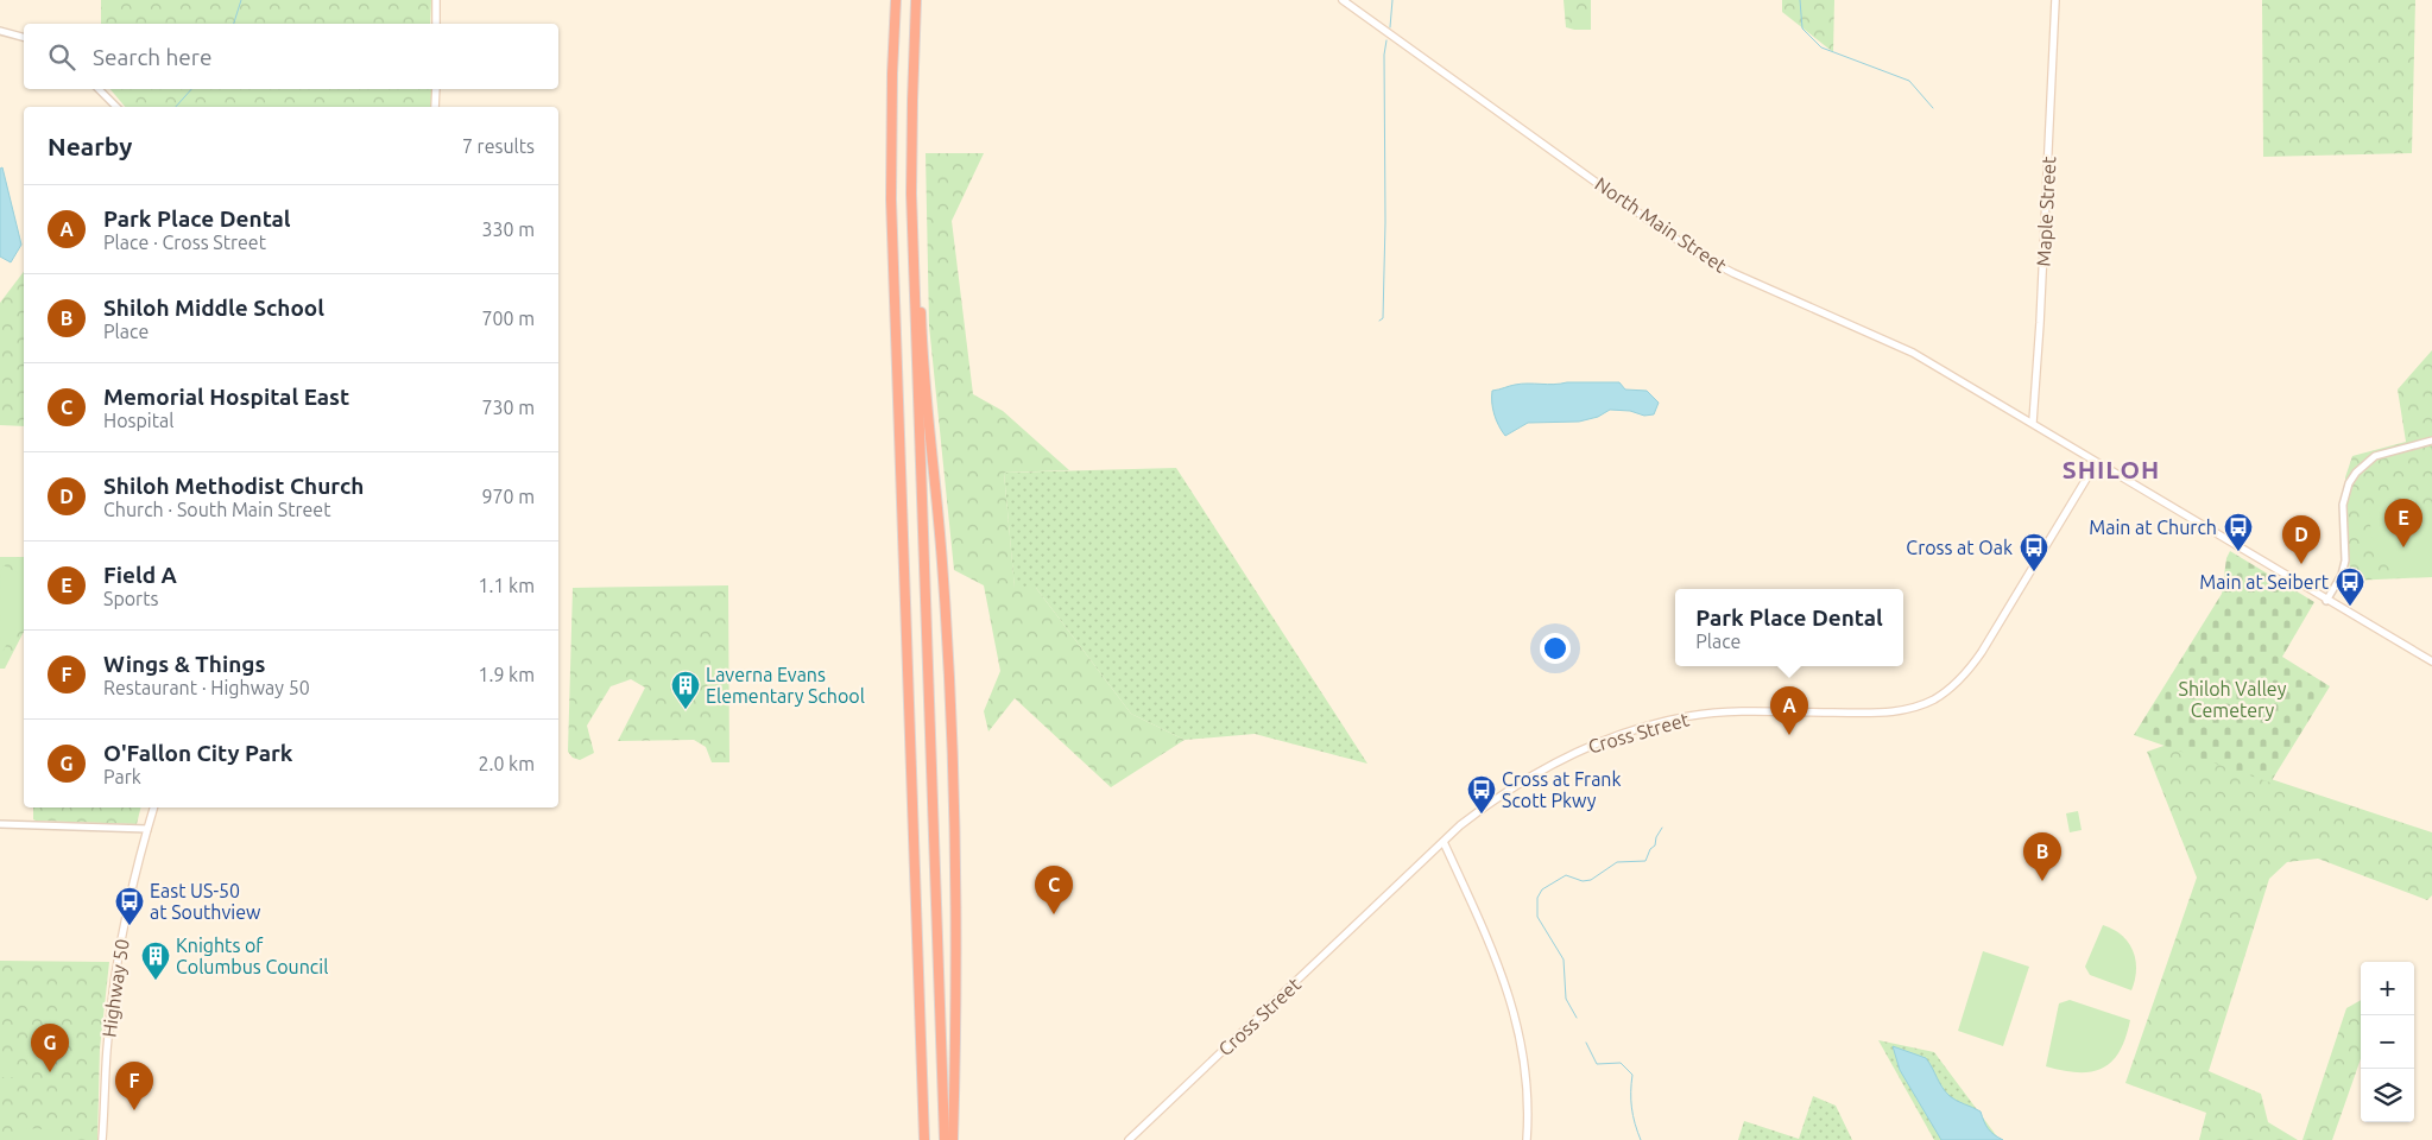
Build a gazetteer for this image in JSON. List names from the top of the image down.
{
  "streets": {
    "main road": [
      "Maple Street",
      "North Main Street",
      "Cross Street",
      "Highway 50"
    ]
  },
  "crossings": [
    ["Maple Street", "North Main Street"],
    ["North Main Street", "Cross Street"]
  ],
  "districts": ["SHILOH"],
  "parks": ["Shiloh Valley Cemetery"],
  "places": {
    "bus stop": [
      "Main at Church",
      "Cross at Oak",
      "Main at Seibert",
      "Cross at Frank Scott Pkwy",
      "East US-50 at Southview"
    ],
    "building": ["Laverna Evans Elementary School", "Knights of Columbus Council"]
  },
  "page": {
    "search": "Search here",
    "heading": ["Nearby", "7 results"],
    "list": [
      {
        "mark": "A",
        "name": "Park Place Dental",
        "note": "Place · Cross Street",
        "value": "330 m"
      },
      {
        "mark": "B",
        "name": "Shiloh Middle School",
        "note": "Place",
        "value": "700 m"
      },
      {
        "mark": "C",
        "name": "Memorial Hospital East",
        "note": "Hospital",
        "value": "730 m"
      },
      {
        "mark": "D",
        "name": "Shiloh Methodist Church",
        "note": "Church · South Main Street",
        "value": "970 m"
      },
      {
        "mark": "E",
        "name": "Field A",
        "note": "Sports",
        "value": "1.1 km"
      },
      {
        "mark": "F",
        "name": "Wings & Things",
        "note": "Restaurant · Highway 50",
        "value": "1.9 km"
      },
      {
        "mark": "G",
        "name": "O'Fallon City Park",
        "note": "Park",
        "value": "2.0 km"
      }
    ],
    "pins": [
      "E",
      "D",
      "A",
      "B",
      "C",
      "G",
      "F"
    ],
    "popup": ["Park Place Dental", "Place"],
    "map_buttons": ["+", "−"]
  }
}
